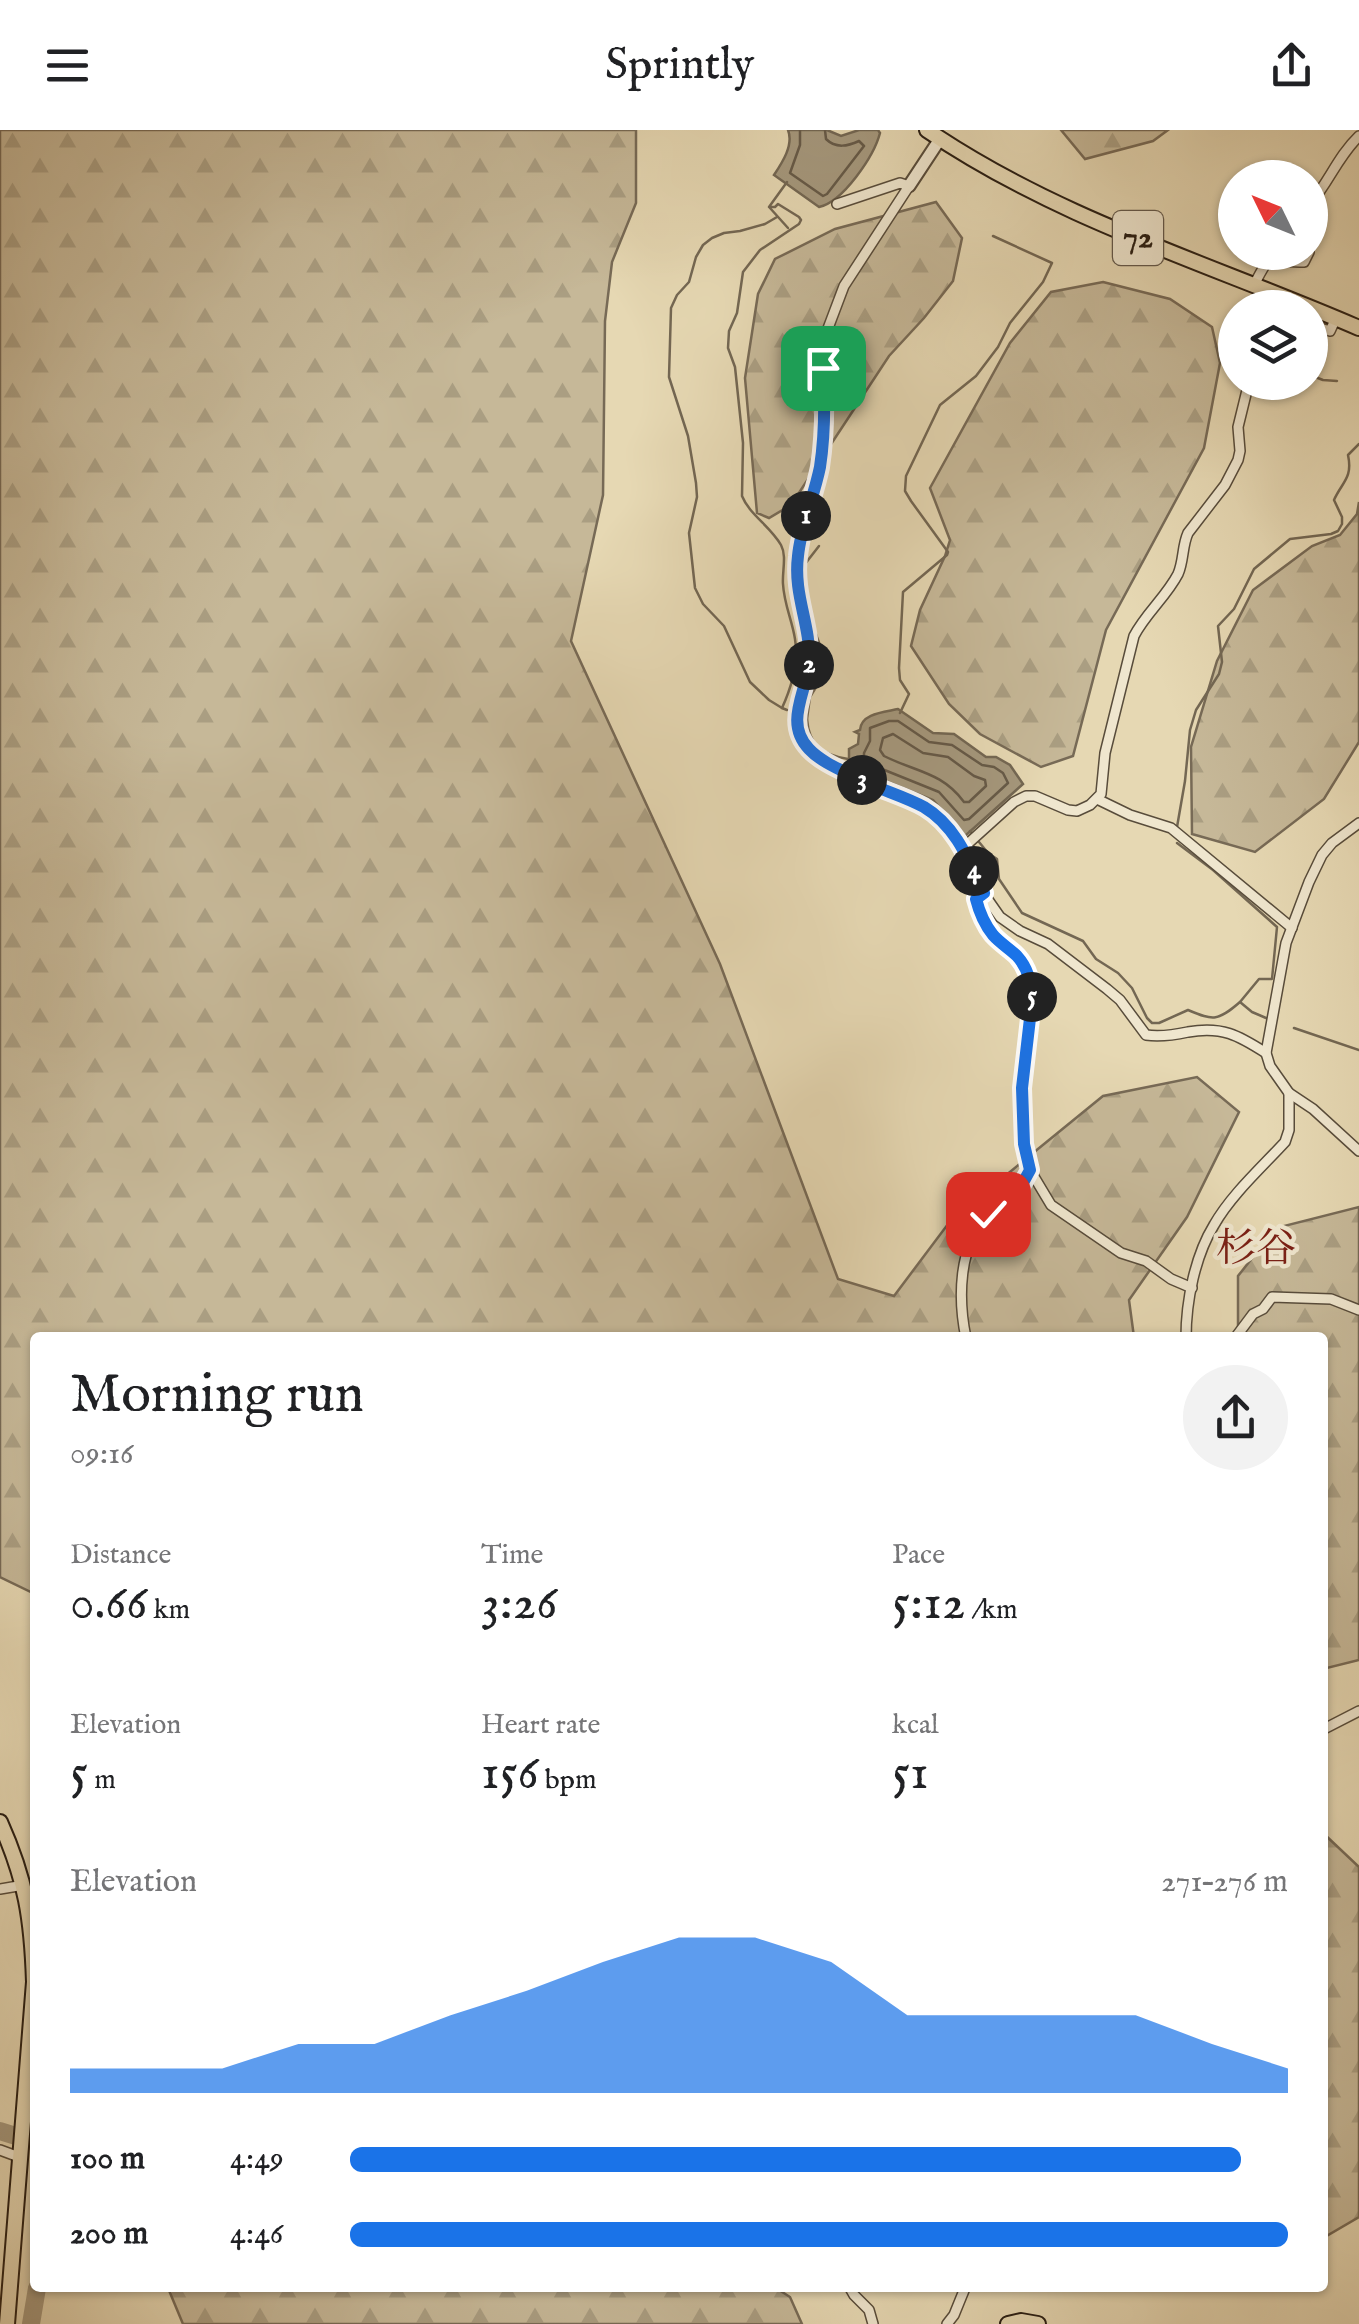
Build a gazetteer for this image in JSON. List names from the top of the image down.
{
  "streets": {
    "main road": ["72"]
  },
  "districts": ["杉谷"],
  "north": "top left",
  "page": {
    "header": "Sprintly",
    "pins": [
      "1",
      "2",
      "3",
      "4",
      "5"
    ],
    "heading": ["Morning run", "09:16"],
    "stats": [
      ["Distance", "0.66 km"],
      ["Time", "3:26"],
      ["Pace", "5:12 /km"],
      ["Elevation", "5 m"],
      ["Heart rate", "156 bpm"],
      ["kcal", "51"]
    ],
    "chart": ["Elevation", "271–276 m"],
    "list": [
      {
        "name": "100 m",
        "note": "4:49"
      },
      {
        "name": "200 m",
        "note": "4:46"
      }
    ]
  }
}
